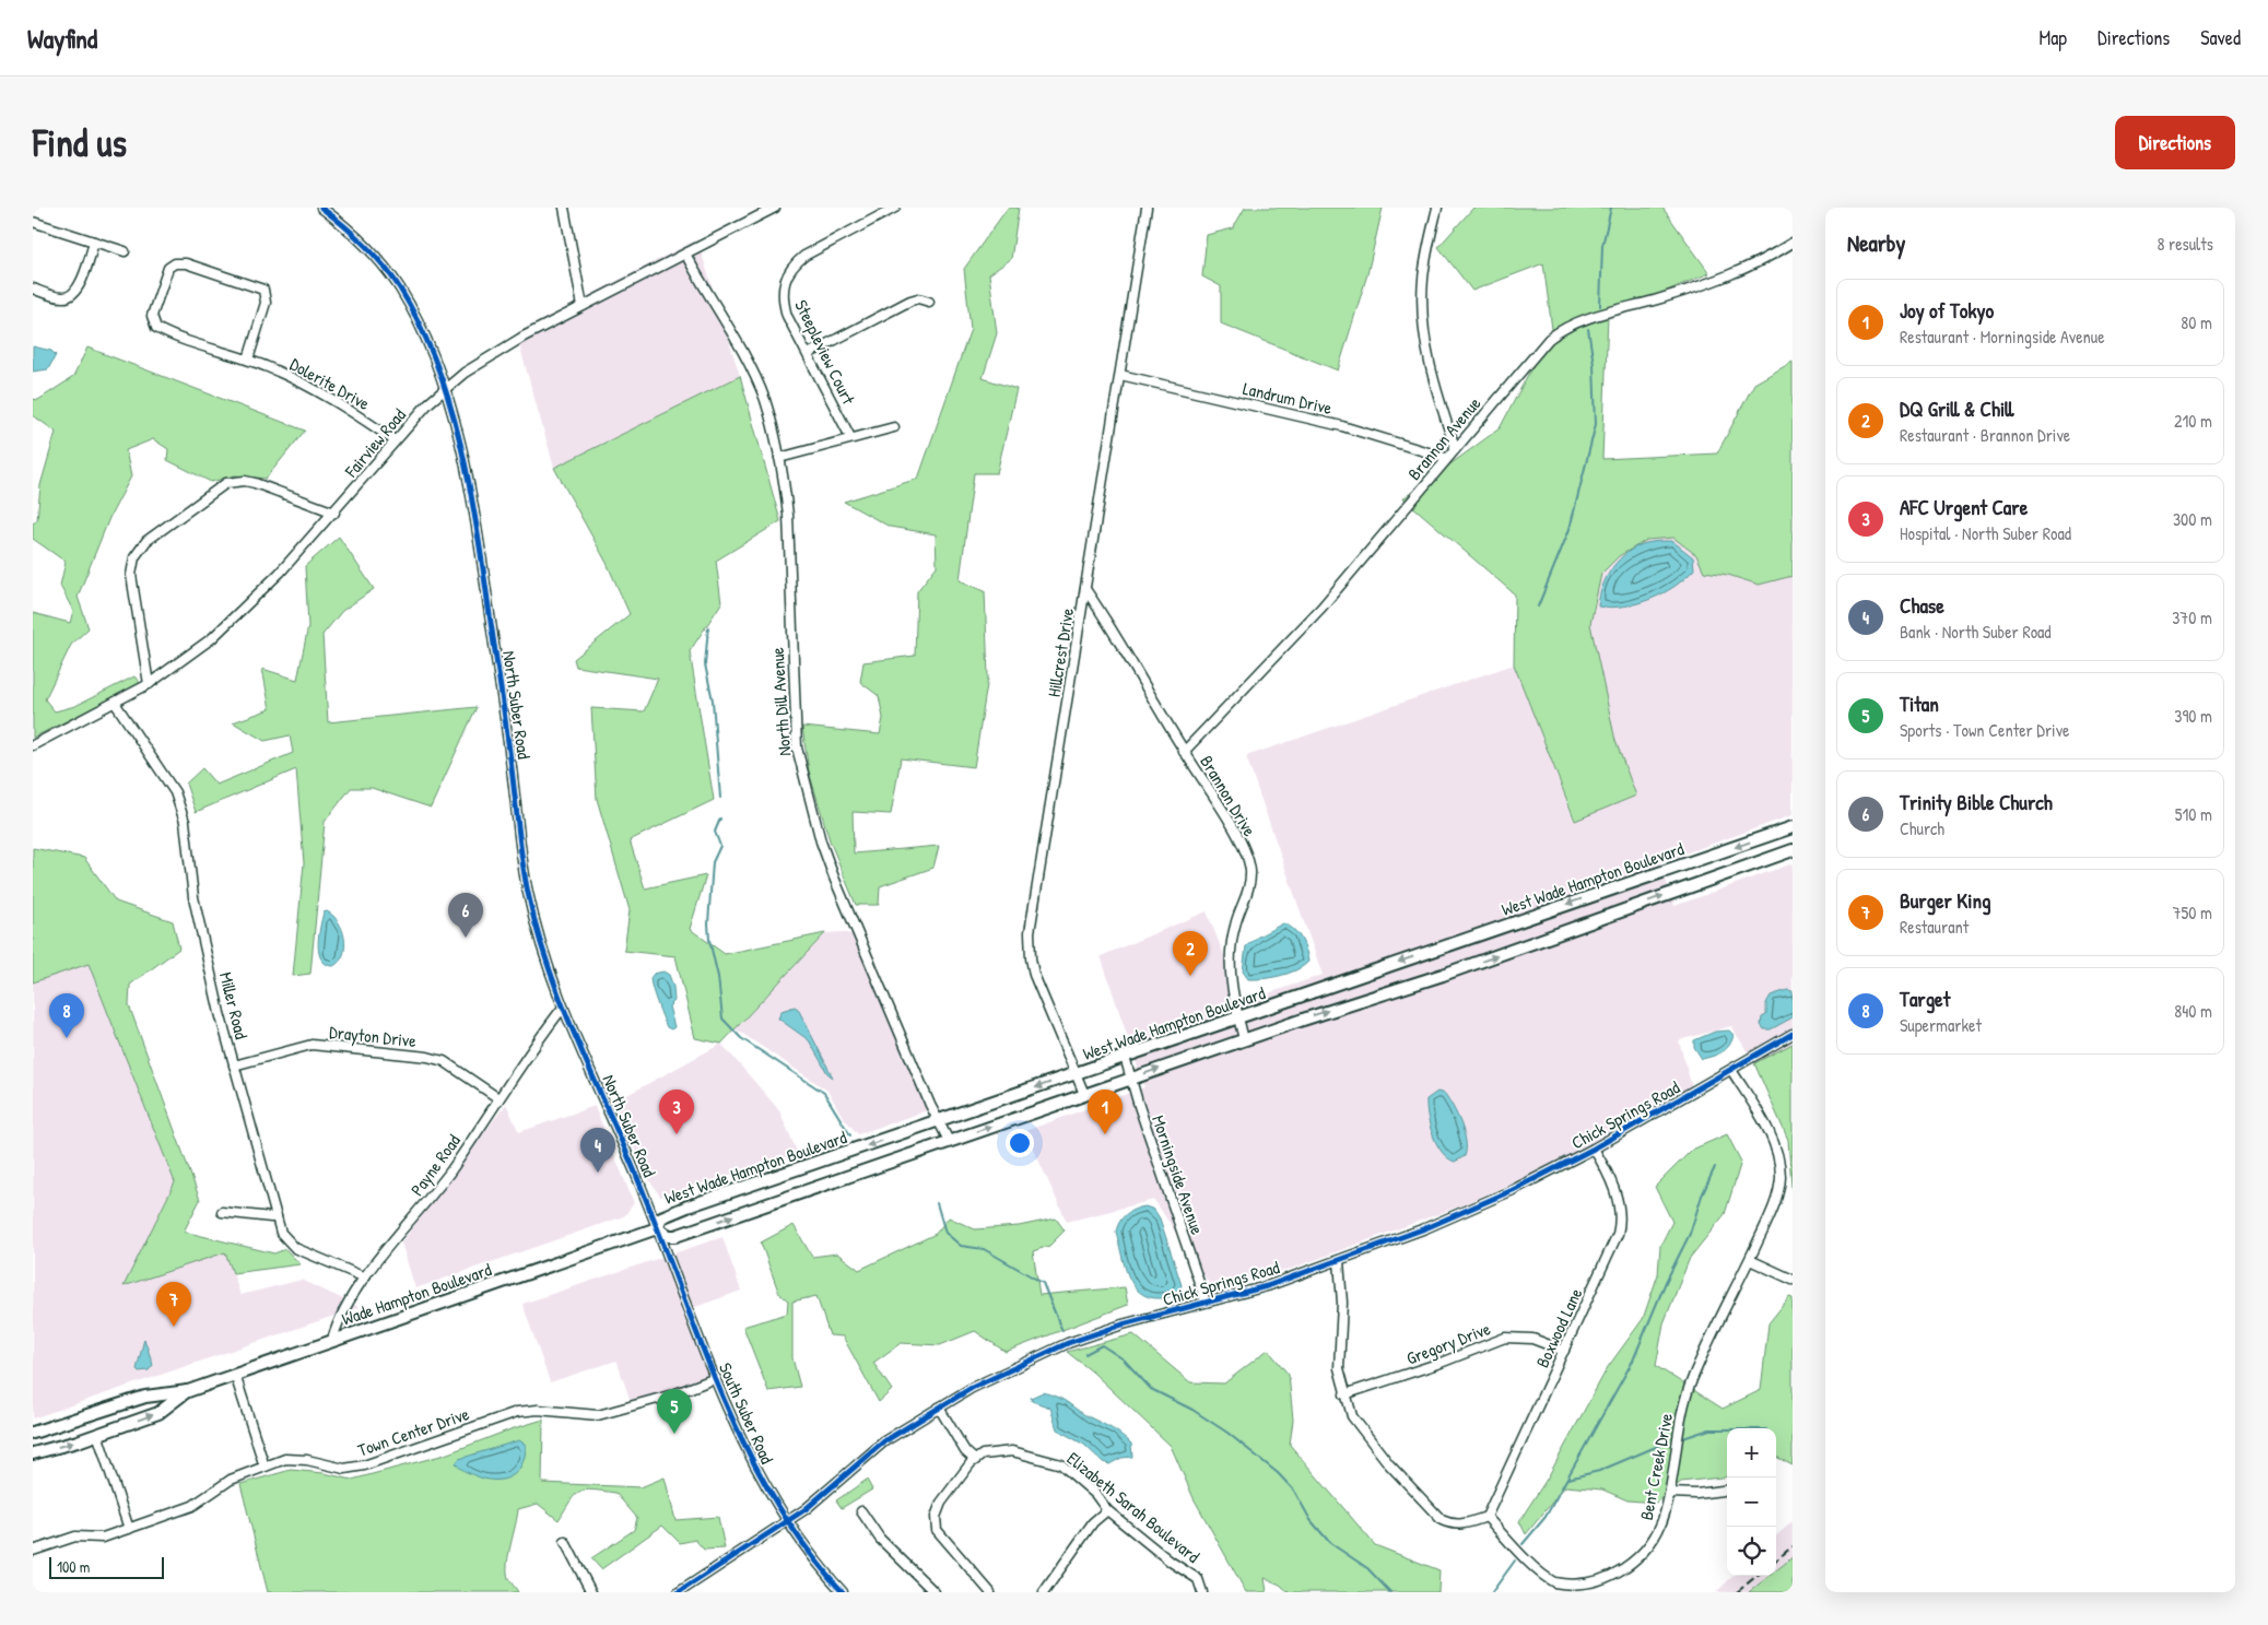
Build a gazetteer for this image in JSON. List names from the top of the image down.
{
  "streets": {
    "main road": ["West Wade Hampton Boulevard", "Wade Hampton Boulevard"],
    "street": [
      "Steepleview Court",
      "Dolerite Drive",
      "Landrum Drive",
      "Brannon Avenue",
      "Fairview Road",
      "Hillcrest Drive",
      "North Dill Avenue",
      "North Suber Road",
      "Brannon Drive",
      "Miller Road",
      "Drayton Drive",
      "Chick Springs Road",
      "Payne Road",
      "Morningside Avenue",
      "Boxwood Lane",
      "Gregory Drive",
      "South Suber Road",
      "Town Center Drive",
      "Bent Creek Drive",
      "Elizabeth Sarah Boulevard"
    ]
  },
  "crossings": [
    ["Dolerite Drive", "Fairview Road"],
    ["Landrum Drive", "Brannon Avenue"],
    ["Landrum Drive", "Hillcrest Drive"],
    ["Brannon Avenue", "Brannon Drive"],
    ["Fairview Road", "North Dill Avenue"],
    ["Fairview Road", "North Suber Road"],
    ["Fairview Road", "Miller Road"],
    ["Hillcrest Drive", "Brannon Drive"],
    ["Hillcrest Drive", "West Wade Hampton Boulevard"],
    ["North Dill Avenue", "West Wade Hampton Boulevard"],
    ["North Suber Road", "West Wade Hampton Boulevard"],
    ["North Suber Road", "Payne Road"],
    ["North Suber Road", "Wade Hampton Boulevard"],
    ["North Suber Road", "South Suber Road"],
    ["Brannon Drive", "West Wade Hampton Boulevard"],
    ["West Wade Hampton Boulevard", "Morningside Avenue"],
    ["West Wade Hampton Boulevard", "Wade Hampton Boulevard"],
    ["West Wade Hampton Boulevard", "South Suber Road"],
    ["Miller Road", "Drayton Drive"],
    ["Miller Road", "Payne Road"],
    ["Drayton Drive", "Payne Road"],
    ["Chick Springs Road", "Morningside Avenue"],
    ["Chick Springs Road", "Boxwood Lane"],
    ["Chick Springs Road", "South Suber Road"],
    ["Chick Springs Road", "Bent Creek Drive"],
    ["Payne Road", "Wade Hampton Boulevard"],
    ["Wade Hampton Boulevard", "South Suber Road"],
    ["Boxwood Lane", "Gregory Drive"],
    ["Boxwood Lane", "Bent Creek Drive"],
    ["South Suber Road", "Town Center Drive"]
  ],
  "scale_bar": "100 m",
  "page": {
    "header": "Wayfind",
    "nav": ["Map", "Directions", "Saved"],
    "buttons": "Directions",
    "title": "Find us",
    "heading": ["Nearby", "8 results"],
    "list": [
      {
        "mark": "1",
        "name": "Joy of Tokyo",
        "note": "Restaurant · Morningside Avenue",
        "value": "80 m"
      },
      {
        "mark": "2",
        "name": "DQ Grill & Chill",
        "note": "Restaurant · Brannon Drive",
        "value": "210 m"
      },
      {
        "mark": "3",
        "name": "AFC Urgent Care",
        "note": "Hospital · North Suber Road",
        "value": "300 m"
      },
      {
        "mark": "4",
        "name": "Chase",
        "note": "Bank · North Suber Road",
        "value": "370 m"
      },
      {
        "mark": "5",
        "name": "Titan",
        "note": "Sports · Town Center Drive",
        "value": "390 m"
      },
      {
        "mark": "6",
        "name": "Trinity Bible Church",
        "note": "Church",
        "value": "510 m"
      },
      {
        "mark": "7",
        "name": "Burger King",
        "note": "Restaurant",
        "value": "750 m"
      },
      {
        "mark": "8",
        "name": "Target",
        "note": "Supermarket",
        "value": "840 m"
      }
    ],
    "pins": [
      "6",
      "2",
      "8",
      "1",
      "3",
      "4",
      "7",
      "5"
    ],
    "map_buttons": ["+", "−"],
    "scale": "100 m"
  }
}
